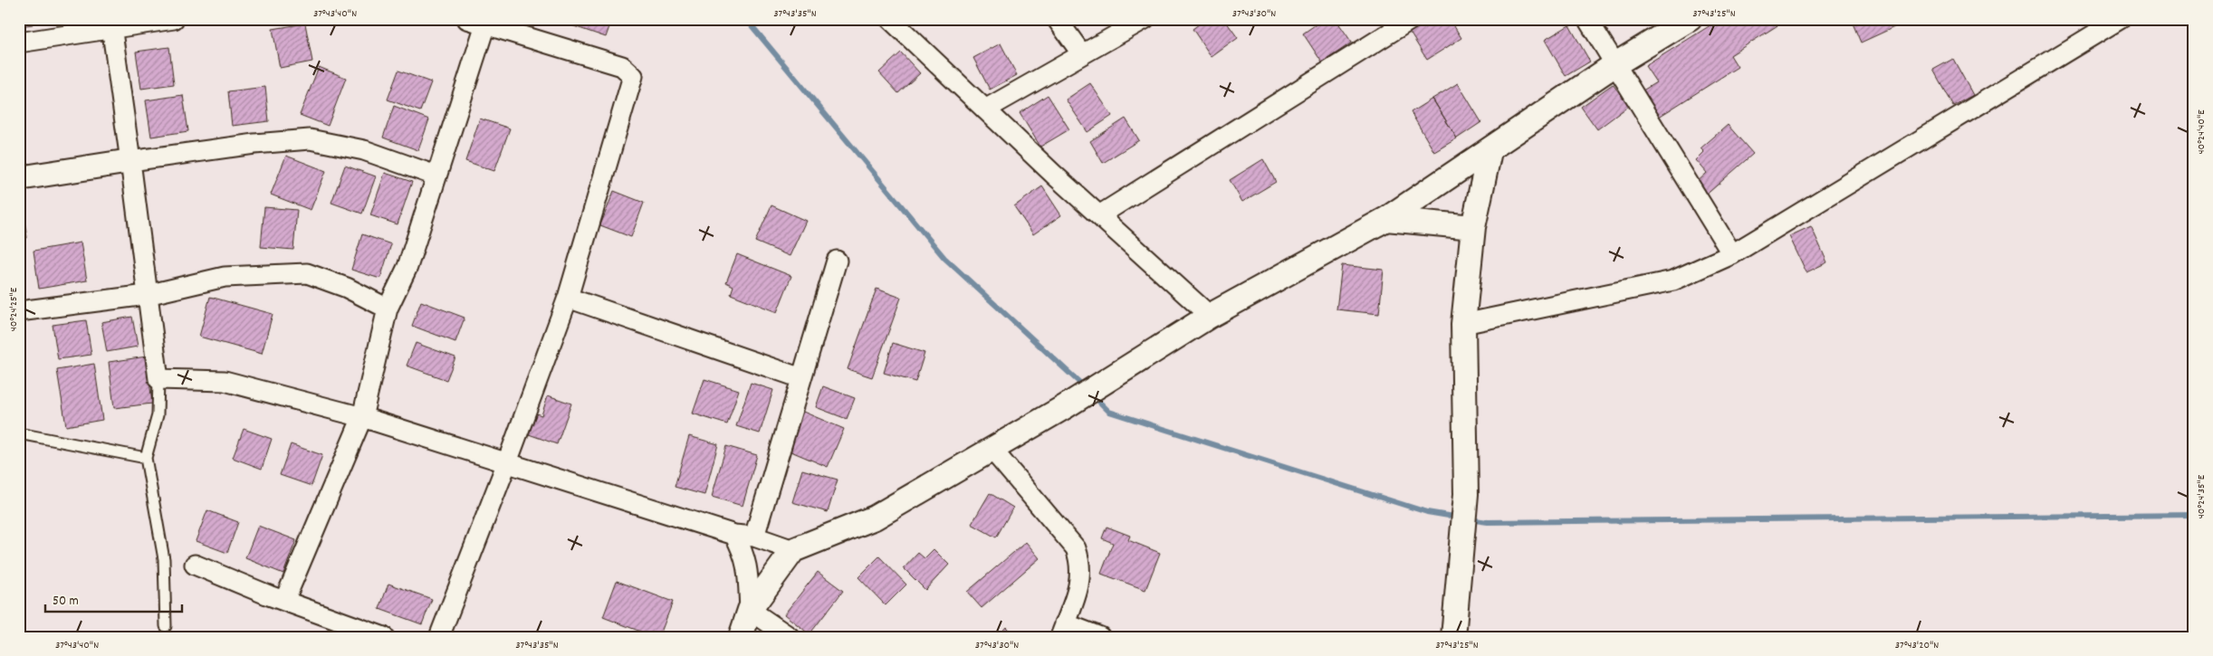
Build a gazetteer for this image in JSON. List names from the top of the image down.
{
  "scale_bar": "50 m",
  "coordinates": [
    "37°43'40\"N",
    "37°43'35\"N",
    "37°43'30\"N",
    "37°43'25\"N",
    "40°24'40\"E",
    "40°24'25\"E",
    "40°24'35\"E",
    "37°43'20\"N"
  ]
}
